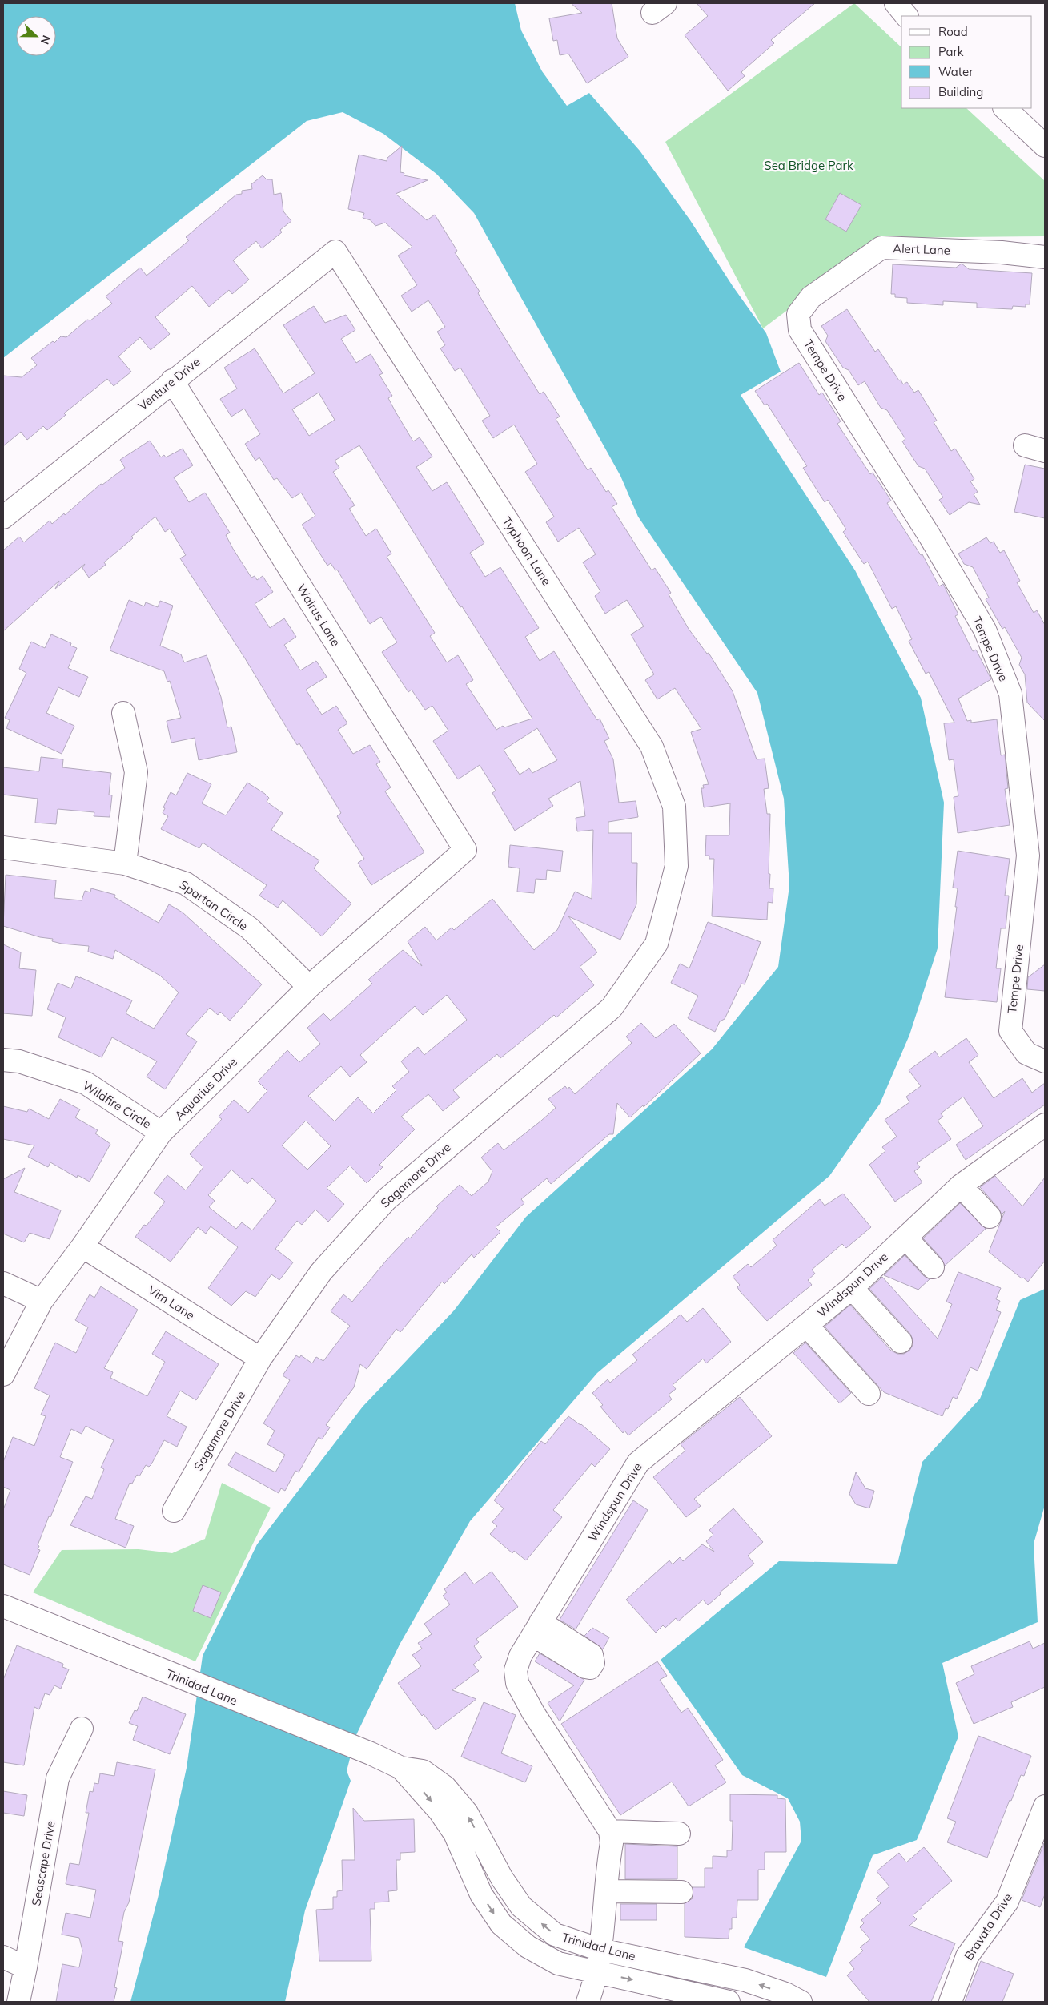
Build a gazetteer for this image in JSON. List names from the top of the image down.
{
  "streets": {
    "street": [
      "Alert Lane",
      "Tempe Drive",
      "Venture Drive",
      "Typhoon Lane",
      "Walrus Lane",
      "Spartan Circle",
      "Aquarius Drive",
      "Wildfire Circle",
      "Sagamore Drive",
      "Windspun Drive",
      "Vim Lane",
      "Trinidad Lane",
      "Seascape Drive",
      "Bravata Drive"
    ]
  },
  "crossings": [
    ["Alert Lane", "Tempe Drive"],
    ["Venture Drive", "Typhoon Lane"],
    ["Venture Drive", "Walrus Lane"],
    ["Typhoon Lane", "Sagamore Drive"],
    ["Walrus Lane", "Aquarius Drive"],
    ["Spartan Circle", "Aquarius Drive"],
    ["Aquarius Drive", "Wildfire Circle"],
    ["Aquarius Drive", "Vim Lane"],
    ["Sagamore Drive", "Vim Lane"]
  ],
  "parks": ["Sea Bridge Park"],
  "legend": [
    "Road",
    "Park",
    "Water",
    "Building"
  ],
  "north": "right"
}
